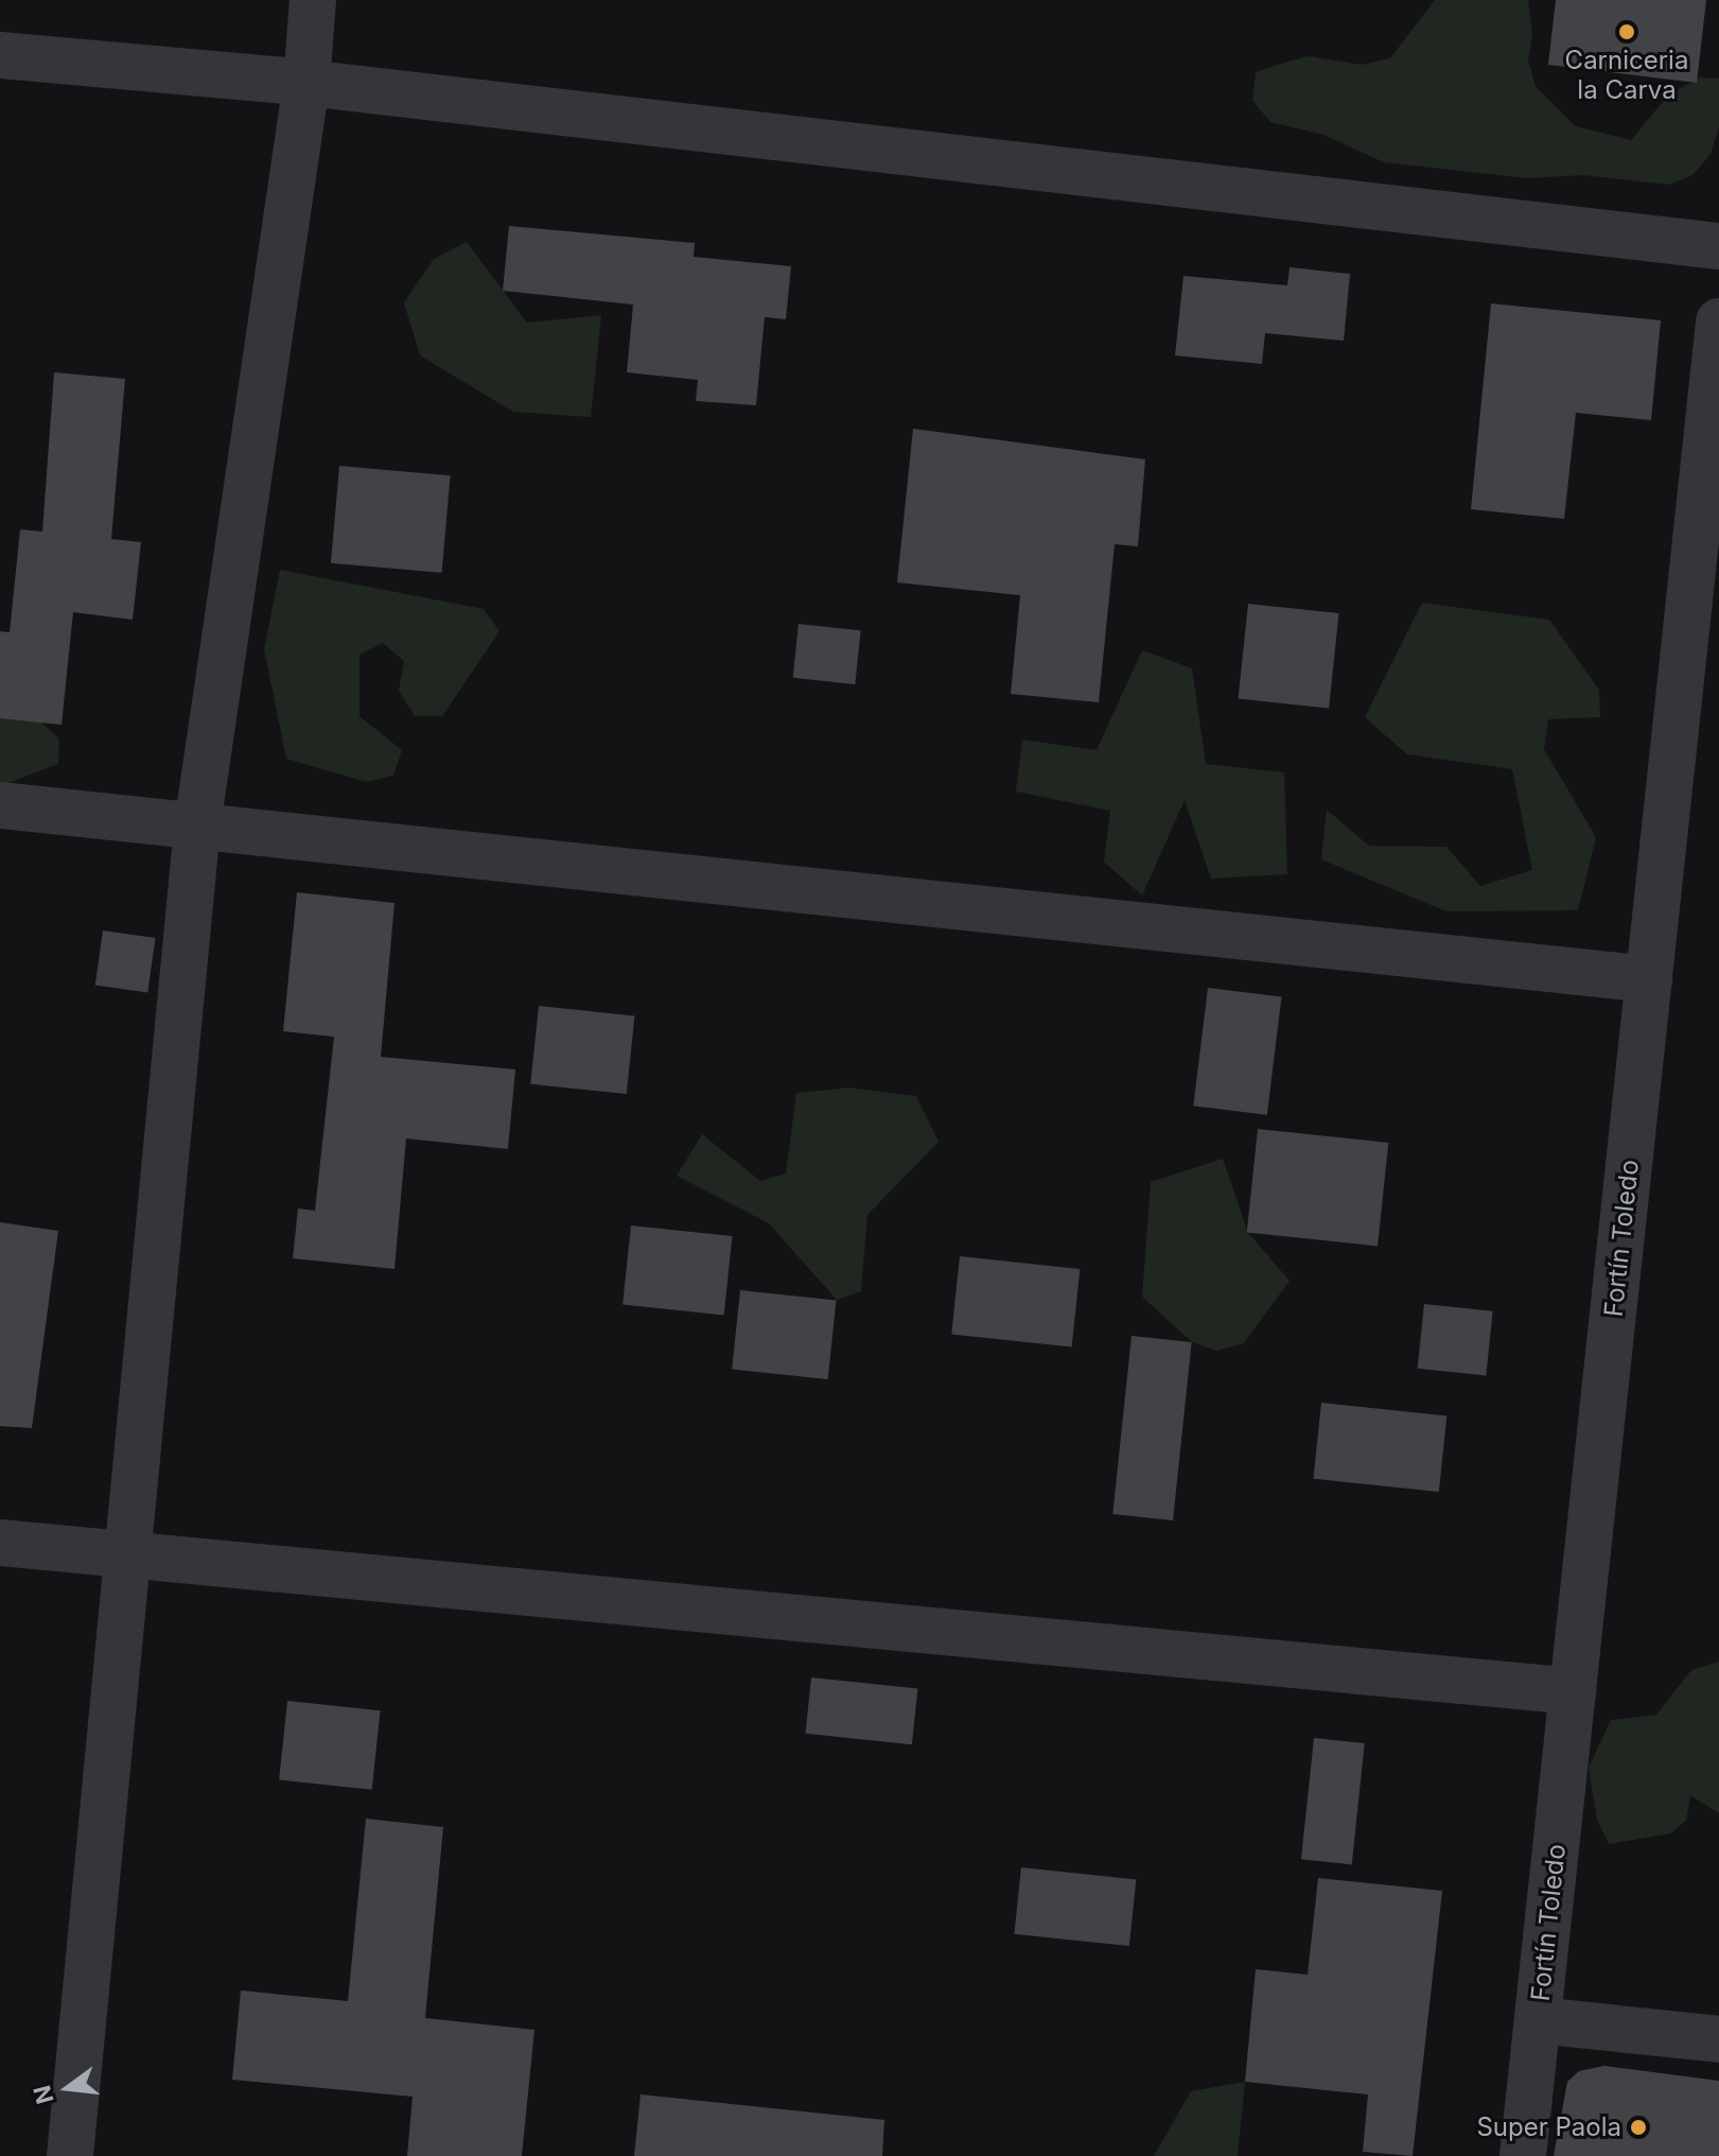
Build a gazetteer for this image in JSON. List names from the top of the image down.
{
  "streets": {
    "street": ["Fortín Toledo"]
  },
  "places": ["Carniceria la Carva", "Super Paola"],
  "north": "left"
}
